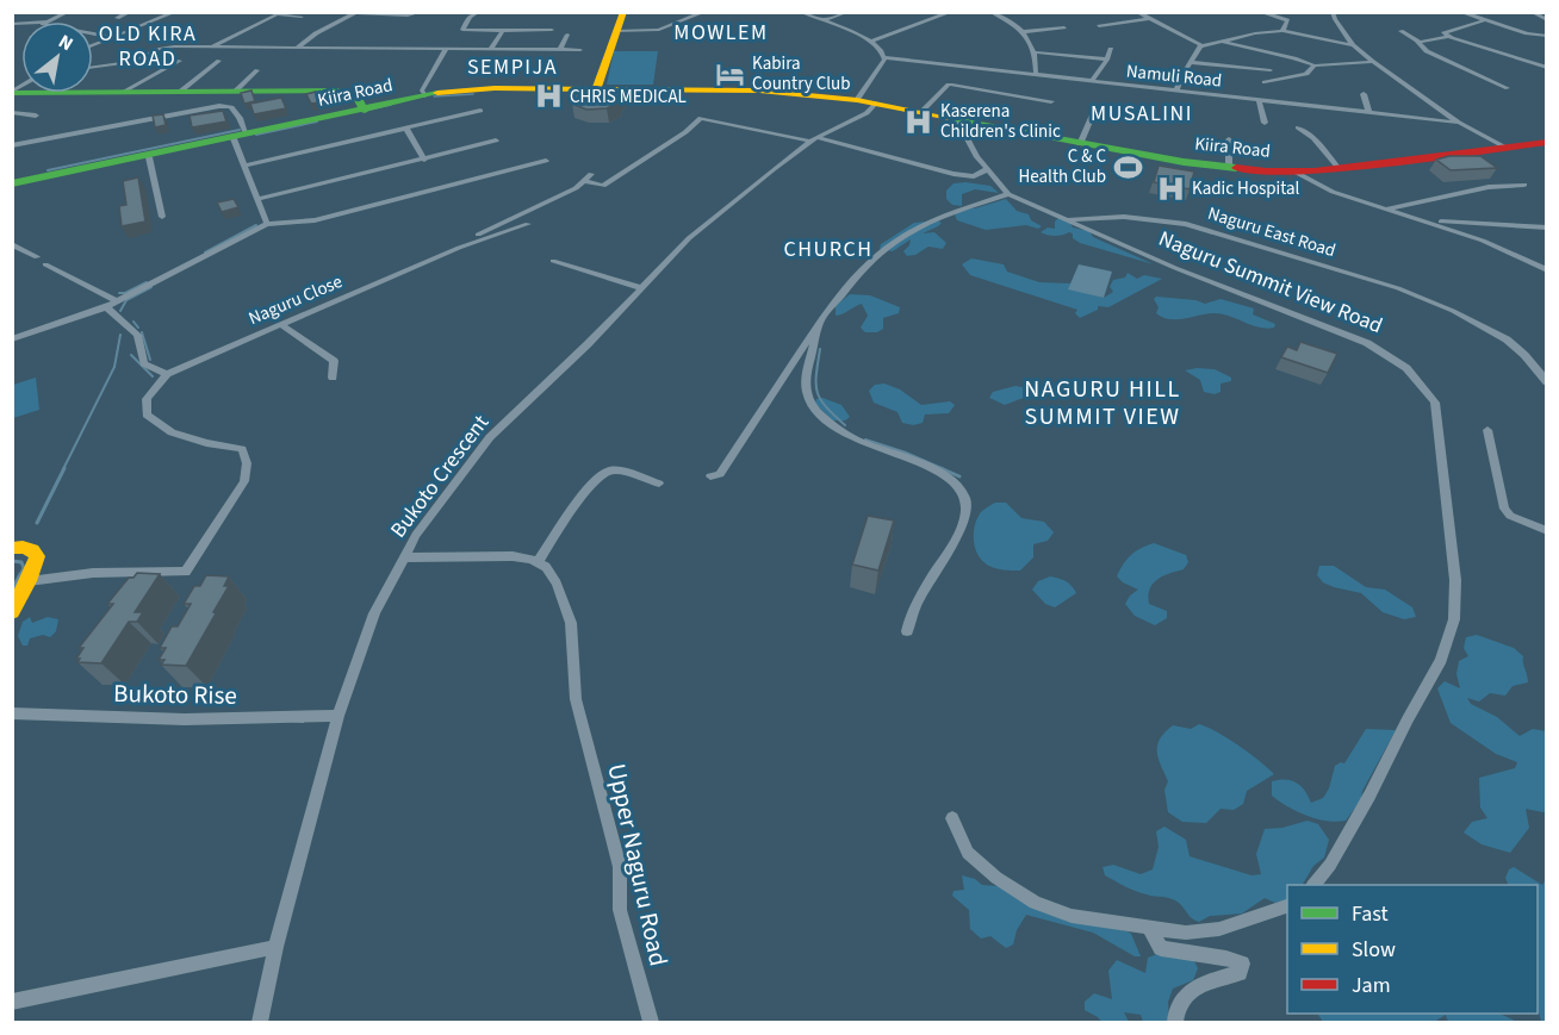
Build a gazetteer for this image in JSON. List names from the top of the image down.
{
  "streets": {
    "main road": ["Kiira Road"],
    "street": [
      "Namuli Road",
      "Naguru East Road",
      "Naguru Summit View Road",
      "Naguru Close",
      "Bukoto Crescent",
      "Bukoto Rise",
      "Upper Naguru Road"
    ]
  },
  "crossings": [
    ["Kiira Road", "Naguru East Road"],
    ["Kiira Road", "Bukoto Crescent"],
    ["Naguru East Road", "Naguru Summit View Road"],
    ["Bukoto Crescent", "Bukoto Rise"]
  ],
  "districts": [
    "MOWLEM",
    "OLD KIRA ROAD",
    "SEMPIJA",
    "MUSALINI",
    "CHURCH",
    "NAGURU HILL SUMMIT VIEW"
  ],
  "places": {
    "hotel": ["Kabira Country Club"],
    "hospital": ["CHRIS MEDICAL", "Kaserena Children's Clinic", "Kadic Hospital"],
    "sports": ["C & C Health Club"]
  },
  "legend": ["Fast", "Slow", "Jam"],
  "north": "top right"
}
